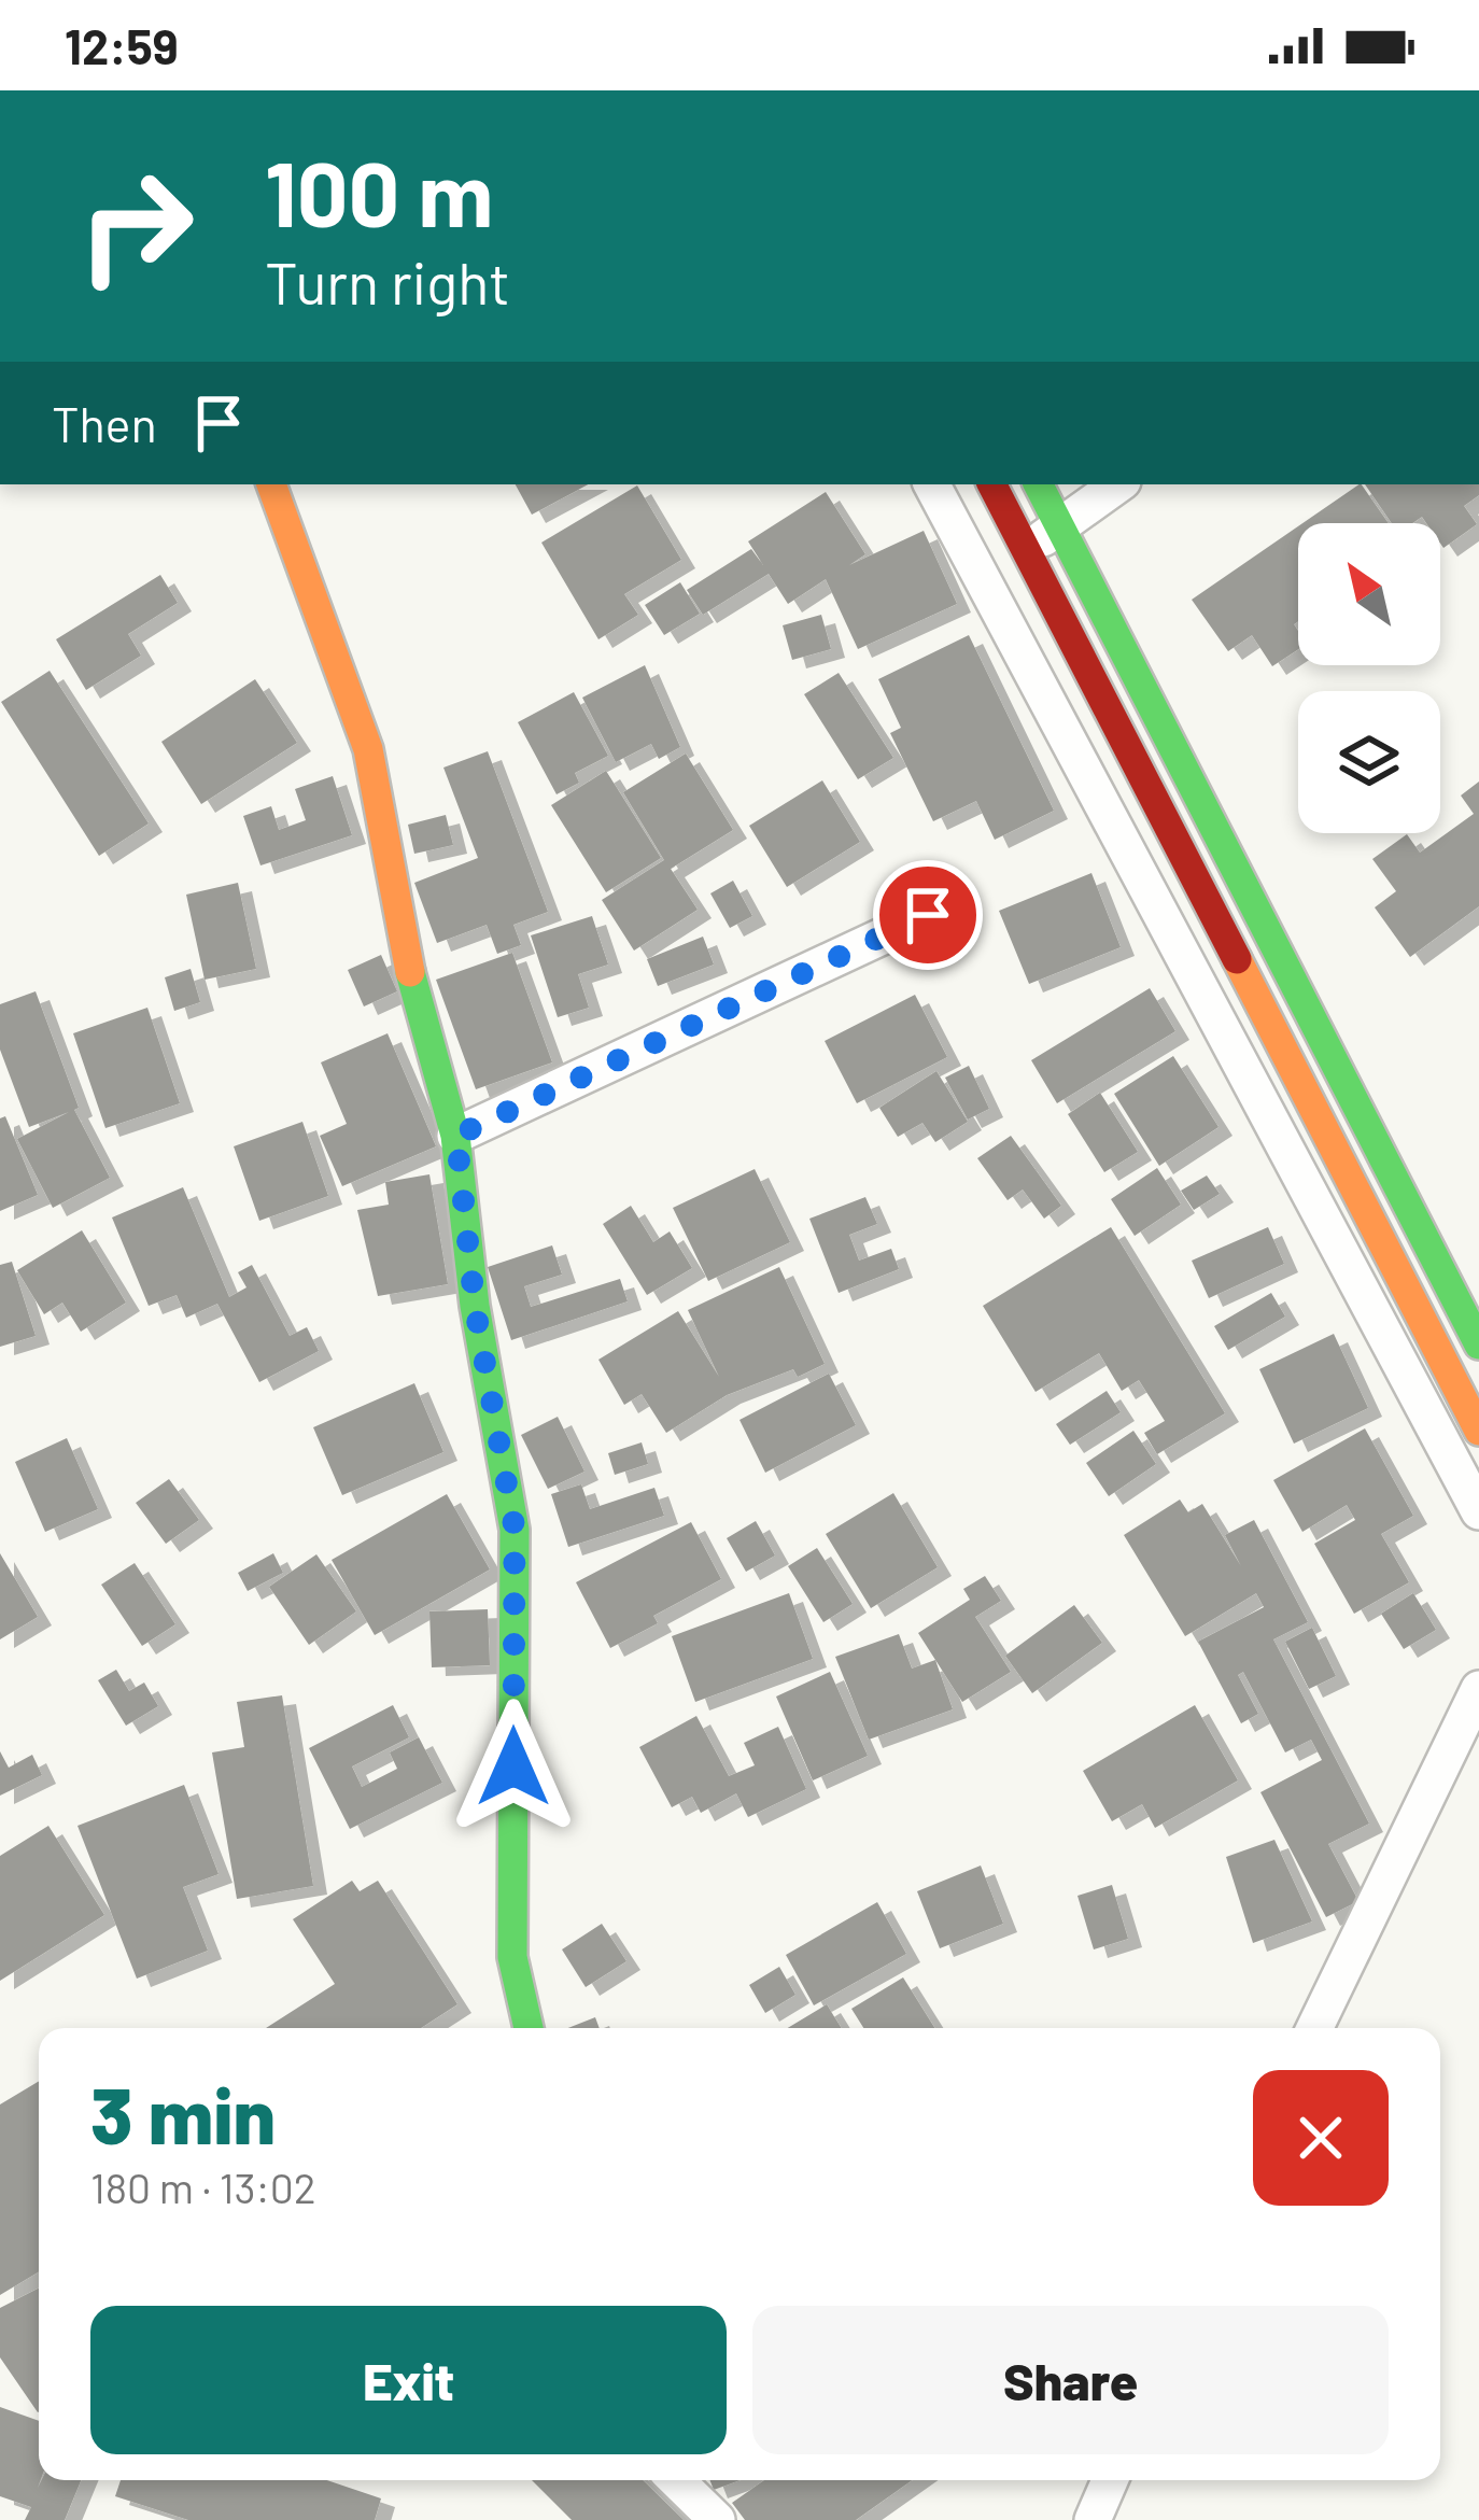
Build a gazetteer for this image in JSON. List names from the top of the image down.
{
  "north": "top left",
  "page": {
    "status": "12:59",
    "turn": ["100 m", "Turn right"],
    "then": "Then",
    "heading": ["3 min", "180 m · 13:02"],
    "buttons": ["Exit", "Share"]
  }
}
